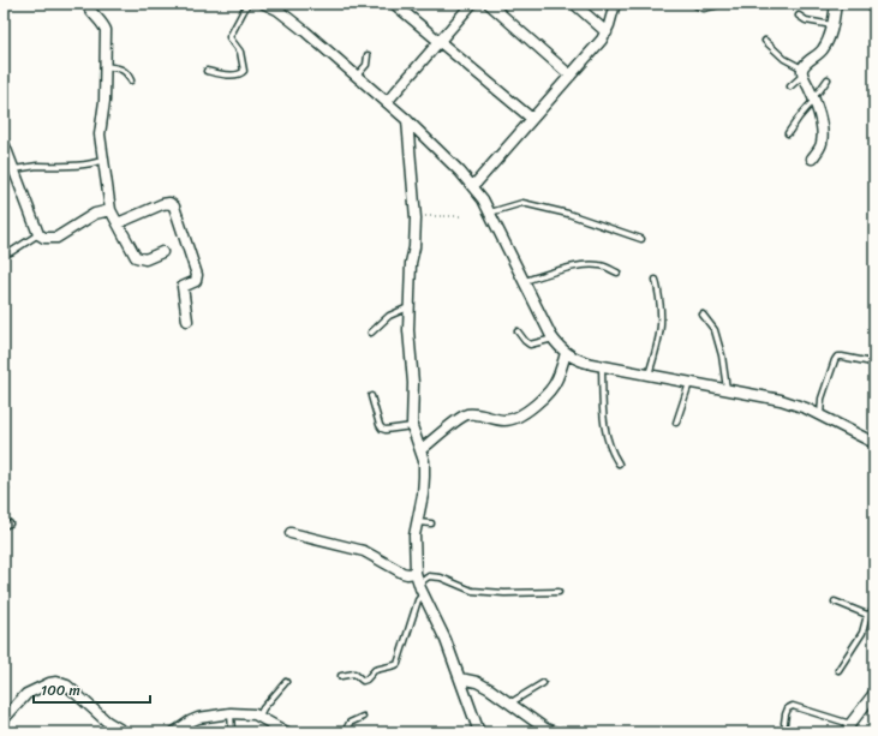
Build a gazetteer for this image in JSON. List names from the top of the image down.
{
  "scale_bar": "100 m"
}
